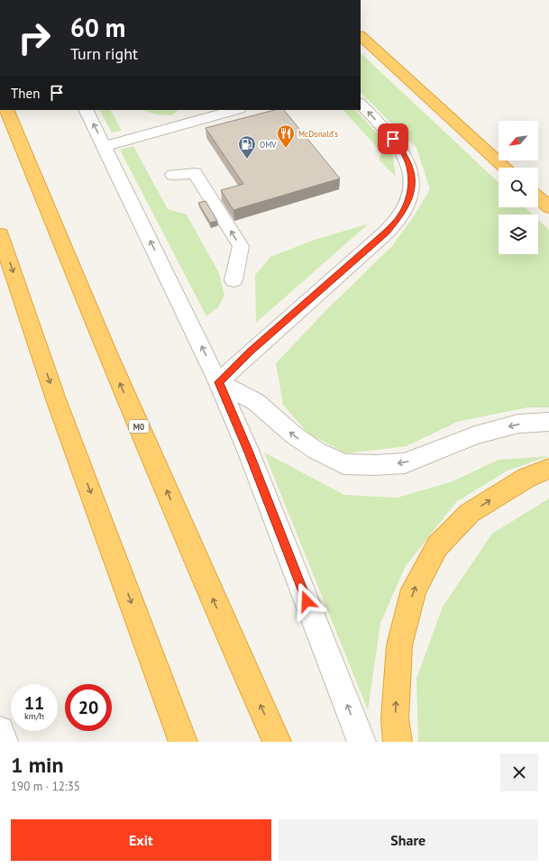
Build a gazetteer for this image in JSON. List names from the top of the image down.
{
  "streets": {
    "highway": ["M0"]
  },
  "places": {
    "restaurant": ["McDonald's"],
    "fuel station": ["OMV"]
  },
  "north": "bottom left",
  "page": {
    "turn": ["60 m", "Turn right"],
    "then": "Then",
    "speed": "11 km/h",
    "limit": "20",
    "heading": ["1 min", "190 m · 12:35"],
    "buttons": ["Exit", "Share"]
  }
}
